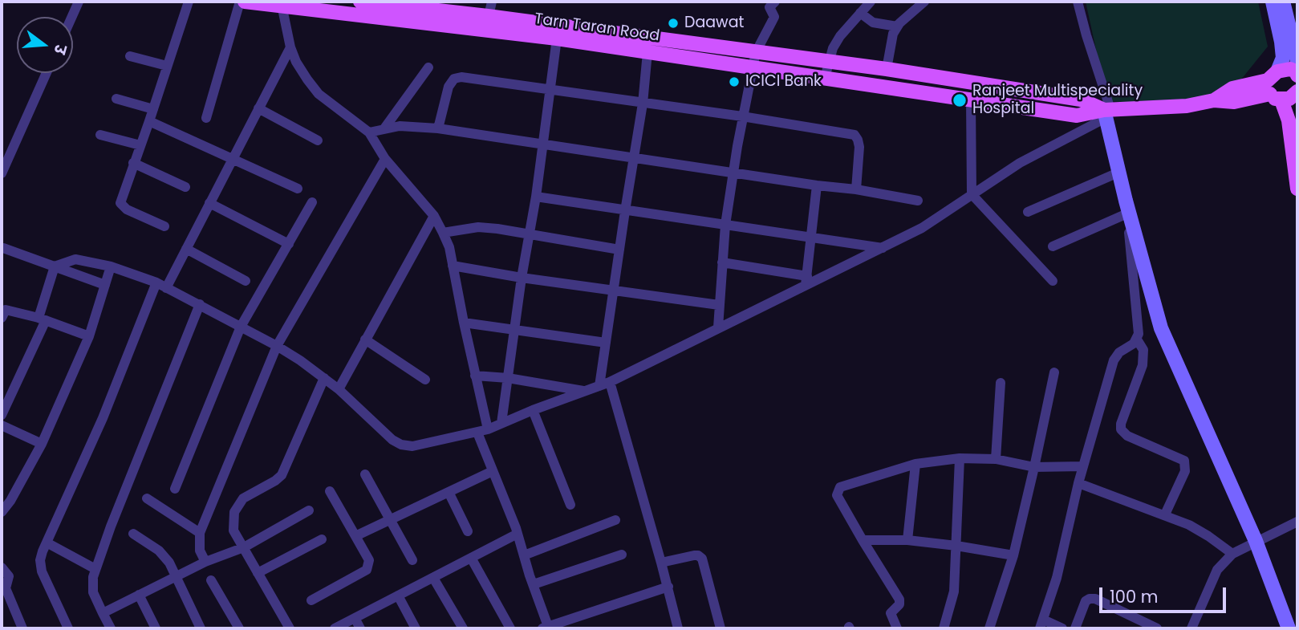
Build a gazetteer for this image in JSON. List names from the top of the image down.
{
  "streets": {
    "main road": ["Tarn Taran Road"]
  },
  "places": ["Daawat", "ICICI Bank", "Ranjeet Multispeciality Hospital"],
  "scale_bar": "100 m",
  "north": "right"
}
